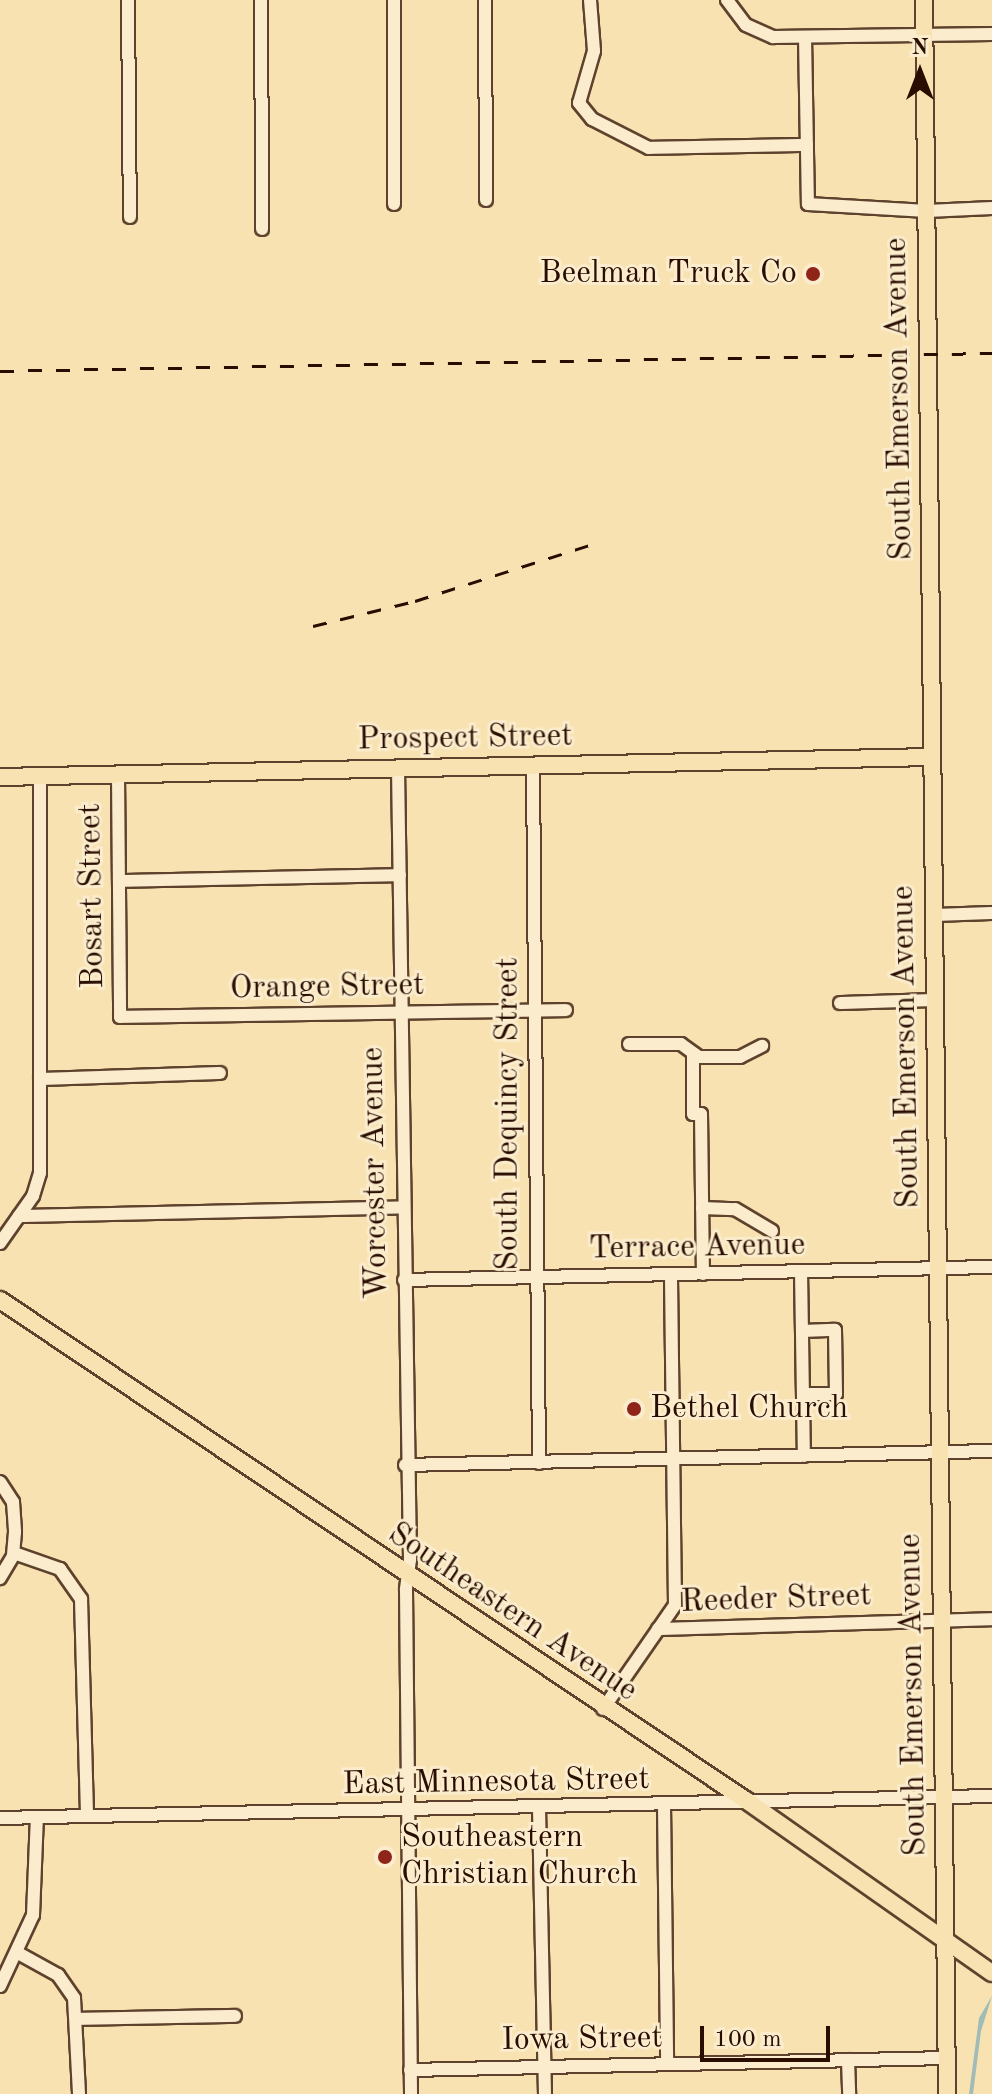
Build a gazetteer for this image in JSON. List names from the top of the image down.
{
  "streets": {
    "main road": ["South Emerson Avenue", "Prospect Street", "Southeastern Avenue"],
    "street": [
      "Bosart Street",
      "Orange Street",
      "South Dequincy Street",
      "Worcester Avenue",
      "Terrace Avenue",
      "Reeder Street",
      "East Minnesota Street",
      "Iowa Street"
    ]
  },
  "crossings": [
    ["South Emerson Avenue", "Prospect Street"],
    ["South Emerson Avenue", "Terrace Avenue"],
    ["South Emerson Avenue", "Reeder Street"],
    ["South Emerson Avenue", "Southeastern Avenue"],
    ["South Emerson Avenue", "East Minnesota Street"],
    ["South Emerson Avenue", "Iowa Street"],
    ["Prospect Street", "Bosart Street"],
    ["Prospect Street", "South Dequincy Street"],
    ["Prospect Street", "Worcester Avenue"],
    ["Bosart Street", "Orange Street"],
    ["Orange Street", "South Dequincy Street"],
    ["Orange Street", "Worcester Avenue"],
    ["South Dequincy Street", "Terrace Avenue"],
    ["Worcester Avenue", "Terrace Avenue"],
    ["Worcester Avenue", "Southeastern Avenue"],
    ["Worcester Avenue", "East Minnesota Street"],
    ["Worcester Avenue", "Iowa Street"],
    ["Southeastern Avenue", "East Minnesota Street"]
  ],
  "places": ["Beelman Truck Co", "Bethel Church", "Southeastern Christian Church"],
  "scale_bar": "100 m",
  "north": "top"
}
